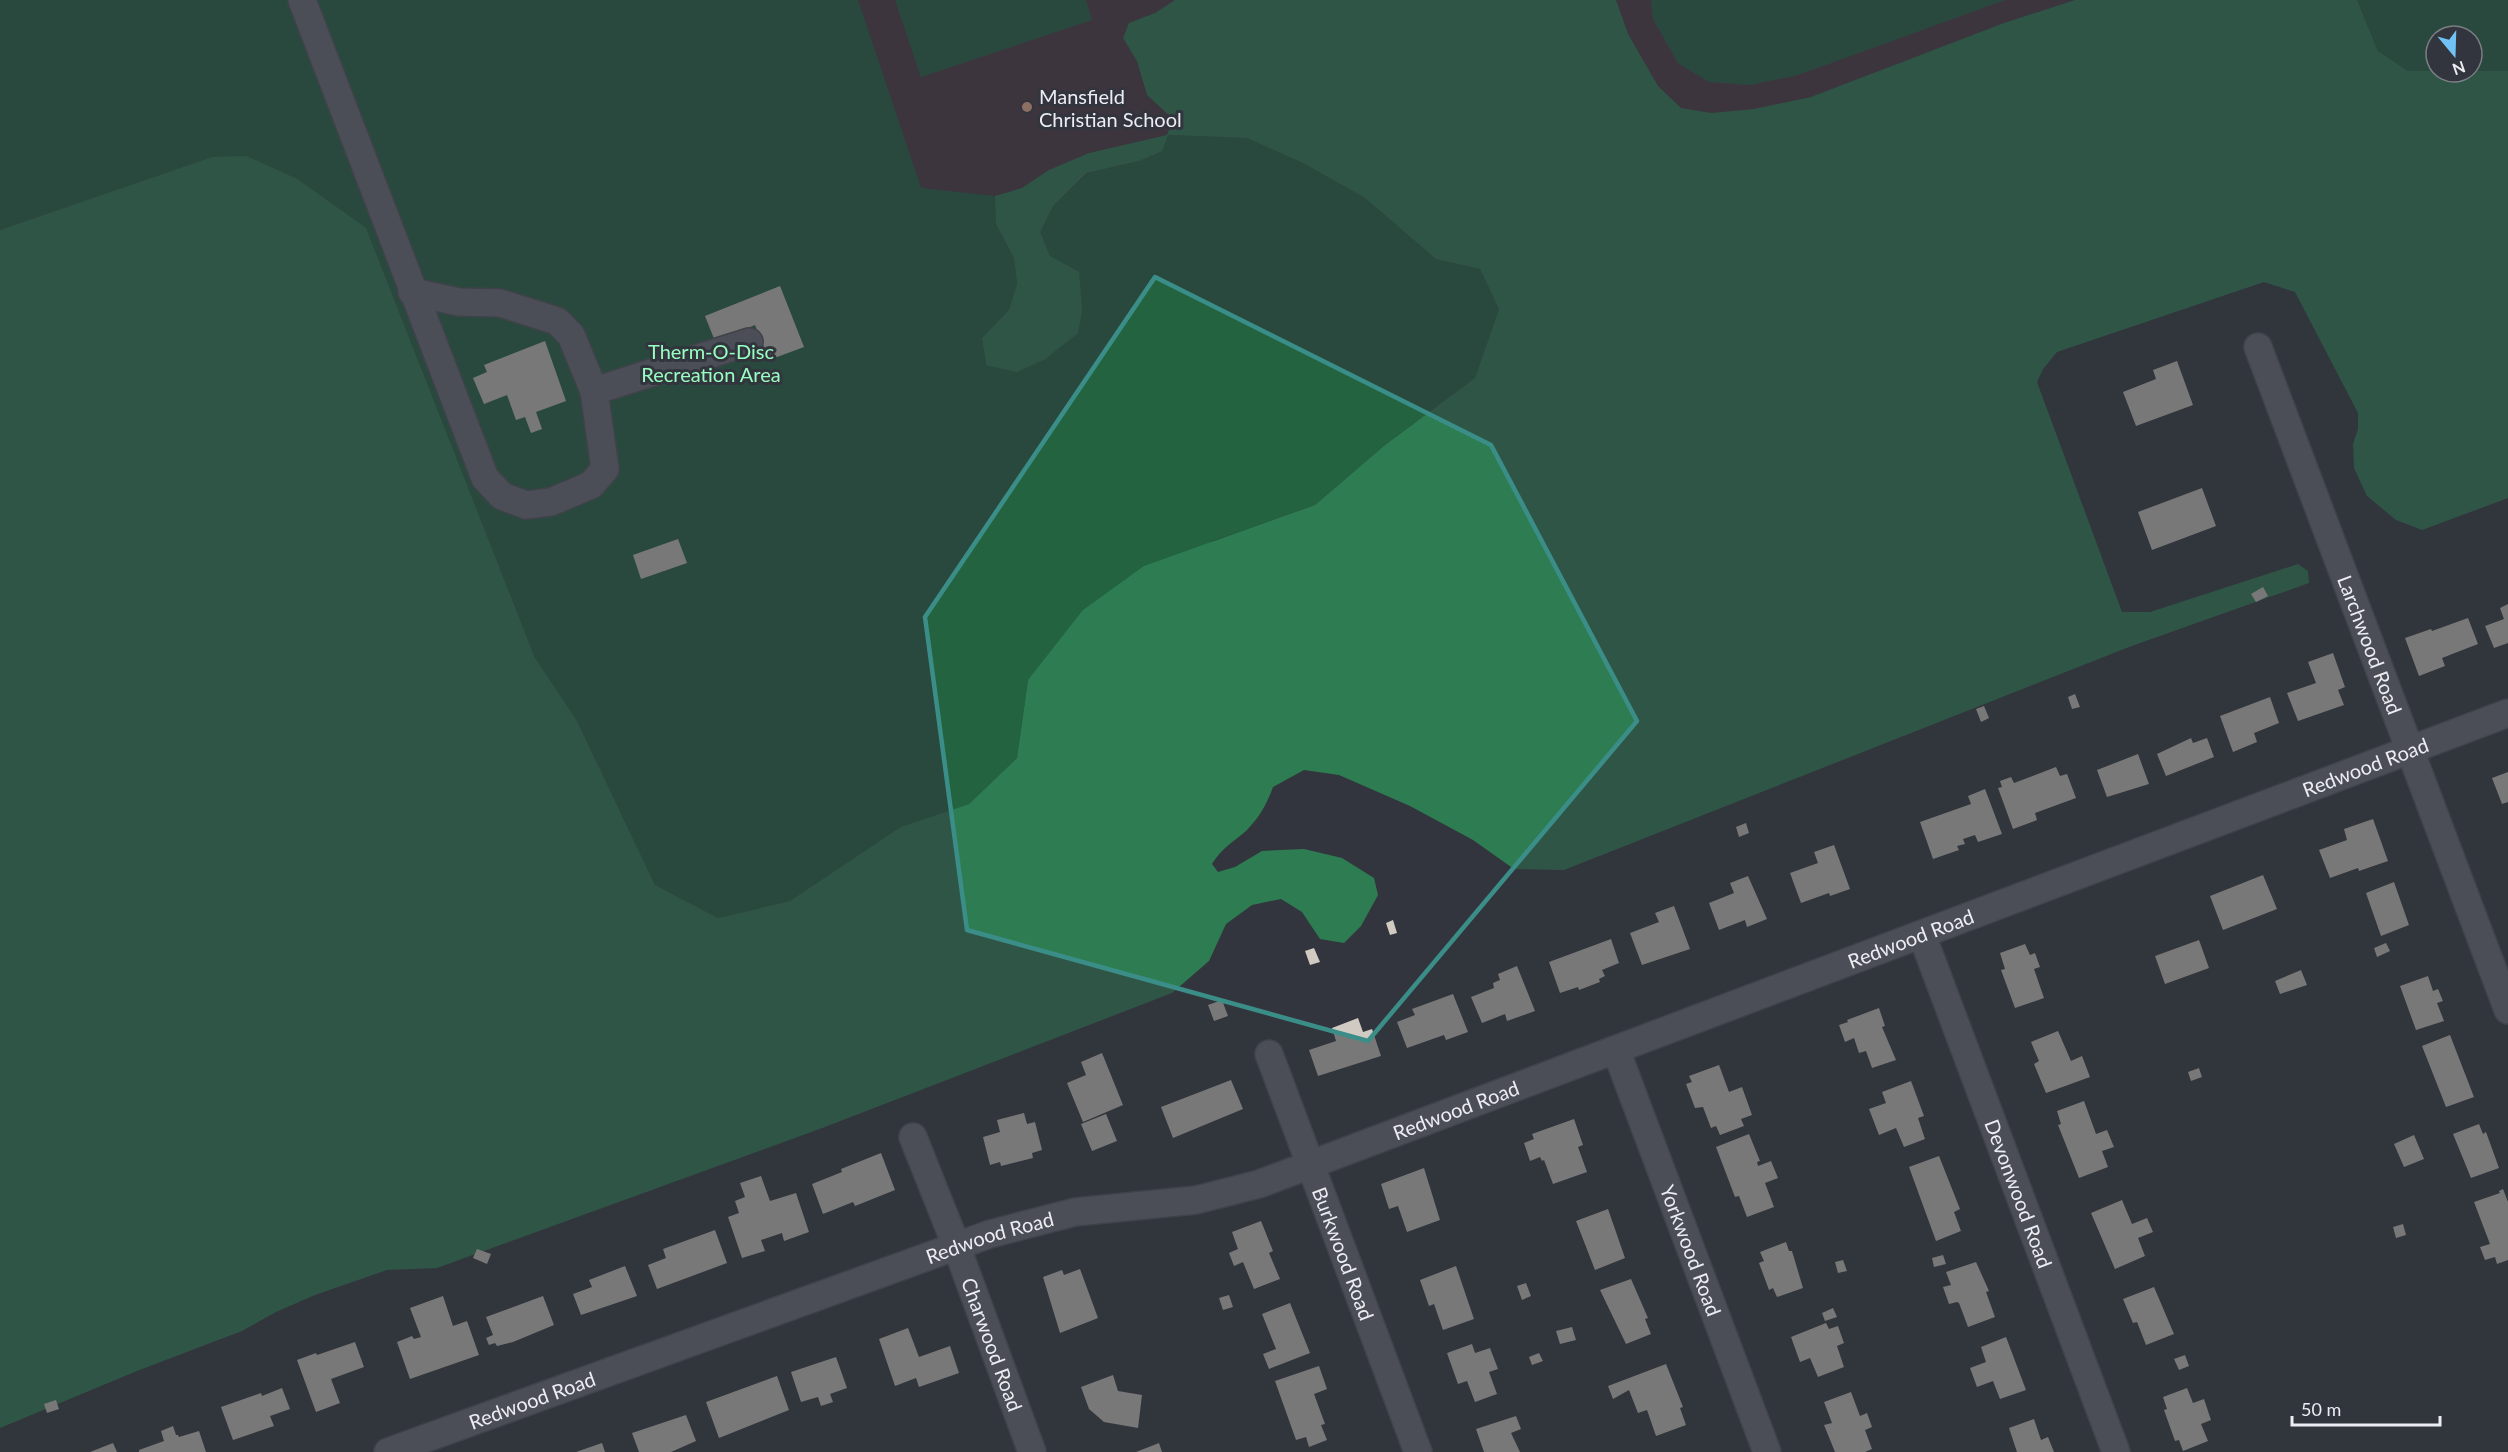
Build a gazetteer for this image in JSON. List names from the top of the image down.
{
  "streets": {
    "street": [
      "Larchwood Road",
      "Redwood Road",
      "Devonwood Road",
      "Yorkwood Road",
      "Burkwood Road",
      "Charwood Road"
    ]
  },
  "crossings": [
    ["Larchwood Road", "Redwood Road"],
    ["Redwood Road", "Devonwood Road"],
    ["Redwood Road", "Yorkwood Road"],
    ["Redwood Road", "Burkwood Road"],
    ["Redwood Road", "Charwood Road"]
  ],
  "parks": ["Therm-O-Disc Recreation Area"],
  "places": ["Mansfield Christian School"],
  "scale_bar": "50 m",
  "north": "bottom"
}
